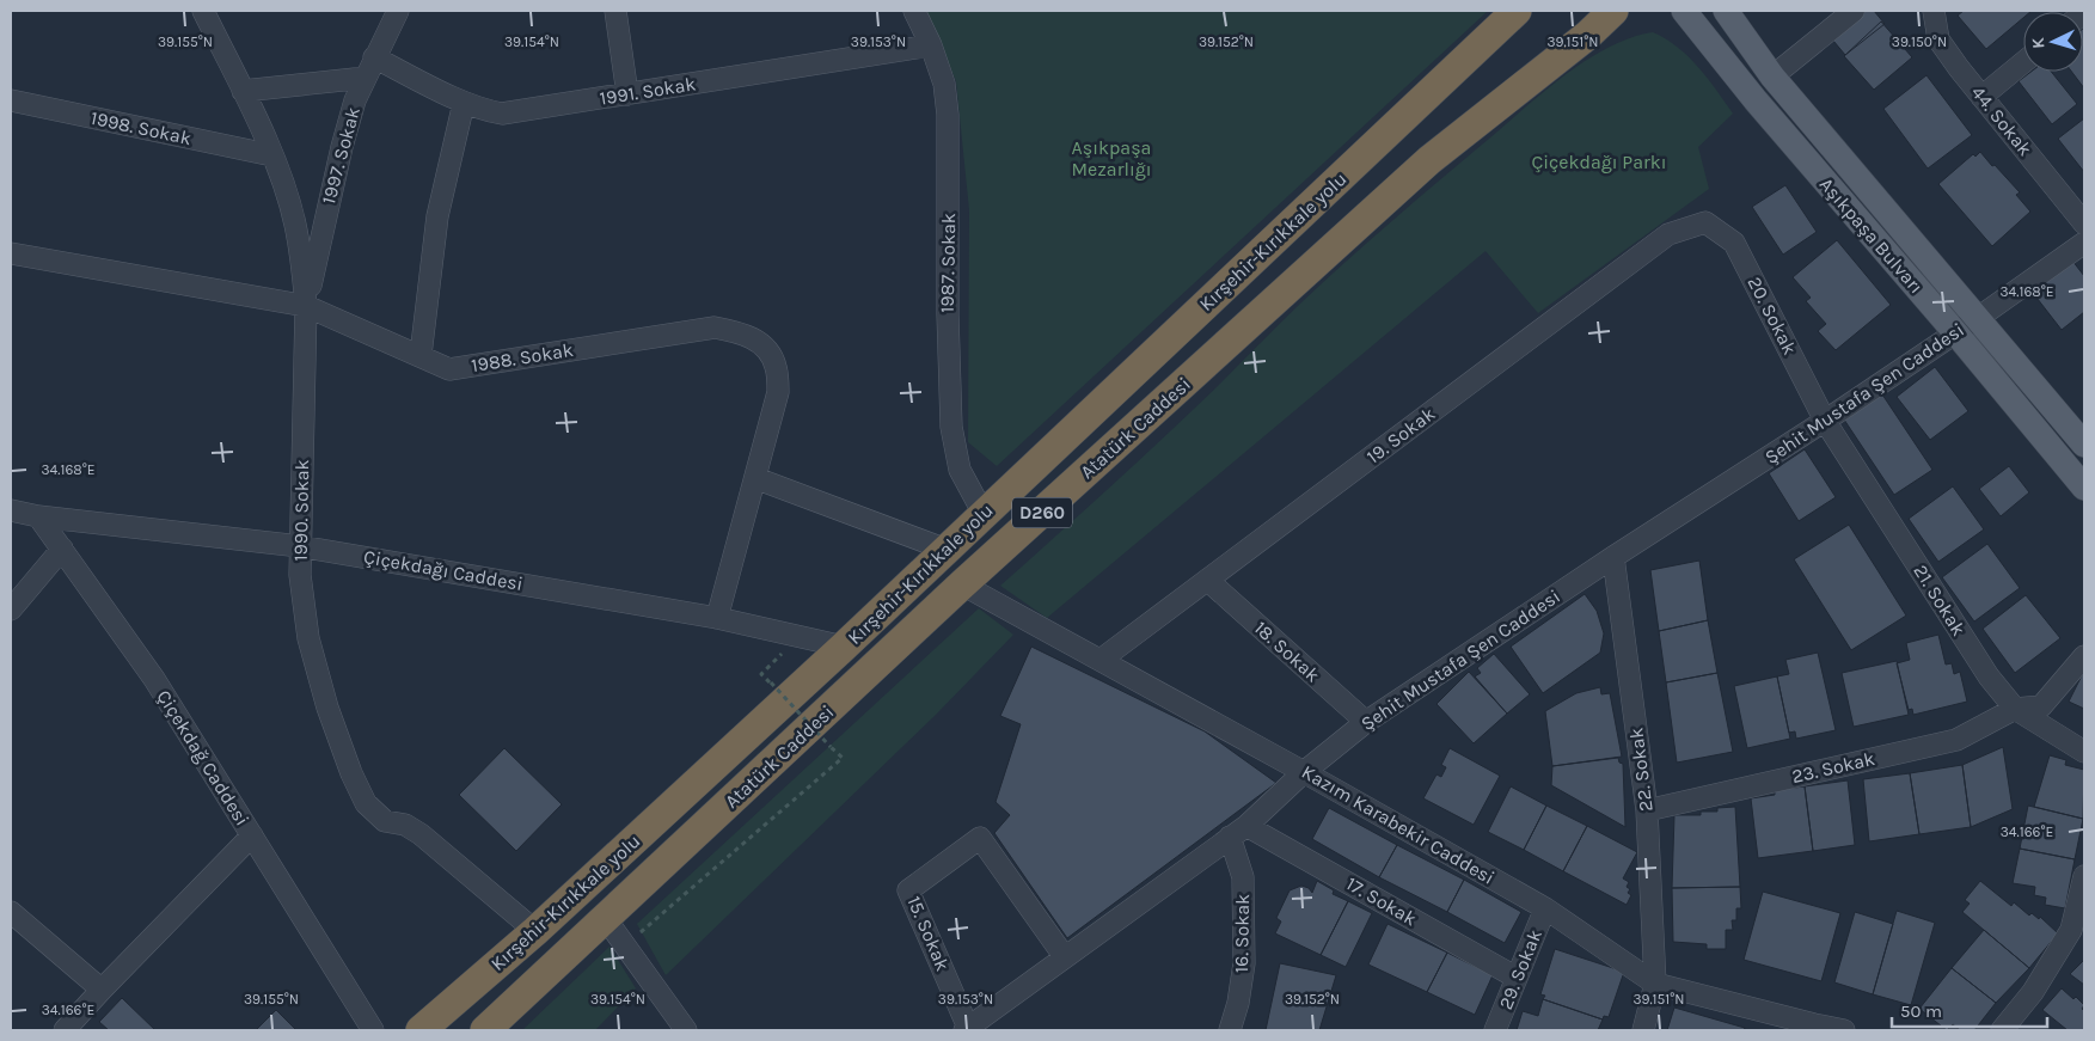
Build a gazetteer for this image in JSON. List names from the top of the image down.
{
  "streets": {
    "highway": ["Kırşehir-Kırıkkale yolu", "Atatürk Caddesi", "D260"],
    "main road": ["Aşıkpaşa Bulvarı"],
    "street": [
      "1991. Sokak",
      "44. Sokak",
      "1998. Sokak",
      "1997. Sokak",
      "1987. Sokak",
      "20. Sokak",
      "1988. Sokak",
      "Şehit Mustafa Şen Caddesi",
      "19. Sokak",
      "1990. Sokak",
      "Çiçekdağı Caddesi",
      "21. Sokak",
      "18. Sokak",
      "Çiçekdağ Caddesi",
      "23. Sokak",
      "22. Sokak",
      "Kazım Karabekir Caddesi",
      "17. Sokak",
      "15. Sokak",
      "16. Sokak",
      "29. Sokak"
    ]
  },
  "crossings": [
    ["1991. Sokak", "1997. Sokak"],
    ["1991. Sokak", "1987. Sokak"],
    ["1998. Sokak", "1990. Sokak"],
    ["1997. Sokak", "1988. Sokak"],
    ["1997. Sokak", "1990. Sokak"],
    ["Aşıkpaşa Bulvarı", "Şehit Mustafa Şen Caddesi"],
    ["Kırşehir-Kırıkkale yolu", "1987. Sokak"],
    ["Kırşehir-Kırıkkale yolu", "1990. Sokak"],
    ["Kırşehir-Kırıkkale yolu", "Çiçekdağı Caddesi"],
    ["20. Sokak", "Şehit Mustafa Şen Caddesi"],
    ["20. Sokak", "19. Sokak"],
    ["20. Sokak", "21. Sokak"],
    ["1988. Sokak", "1990. Sokak"],
    ["1988. Sokak", "Çiçekdağı Caddesi"],
    ["Şehit Mustafa Şen Caddesi", "21. Sokak"],
    ["Şehit Mustafa Şen Caddesi", "18. Sokak"],
    ["Şehit Mustafa Şen Caddesi", "22. Sokak"],
    ["Şehit Mustafa Şen Caddesi", "Kazım Karabekir Caddesi"],
    ["Şehit Mustafa Şen Caddesi", "17. Sokak"],
    ["Şehit Mustafa Şen Caddesi", "15. Sokak"],
    ["Şehit Mustafa Şen Caddesi", "16. Sokak"],
    ["Atatürk Caddesi", "Kazım Karabekir Caddesi"],
    ["19. Sokak", "18. Sokak"],
    ["19. Sokak", "Kazım Karabekir Caddesi"],
    ["1990. Sokak", "Çiçekdağı Caddesi"],
    ["Çiçekdağı Caddesi", "Çiçekdağ Caddesi"],
    ["21. Sokak", "23. Sokak"],
    ["23. Sokak", "22. Sokak"],
    ["22. Sokak", "Kazım Karabekir Caddesi"],
    ["Kazım Karabekir Caddesi", "29. Sokak"],
    ["17. Sokak", "16. Sokak"],
    ["17. Sokak", "29. Sokak"]
  ],
  "parks": ["Aşıkpaşa Mezarlığı", "Çiçekdağı Parkı"],
  "scale_bar": "50 m",
  "north": "left",
  "coordinates": [
    "39.155°N",
    "39.154°N",
    "39.153°N",
    "39.152°N",
    "39.151°N",
    "39.150°N",
    "34.168°E",
    "34.166°E"
  ]
}
